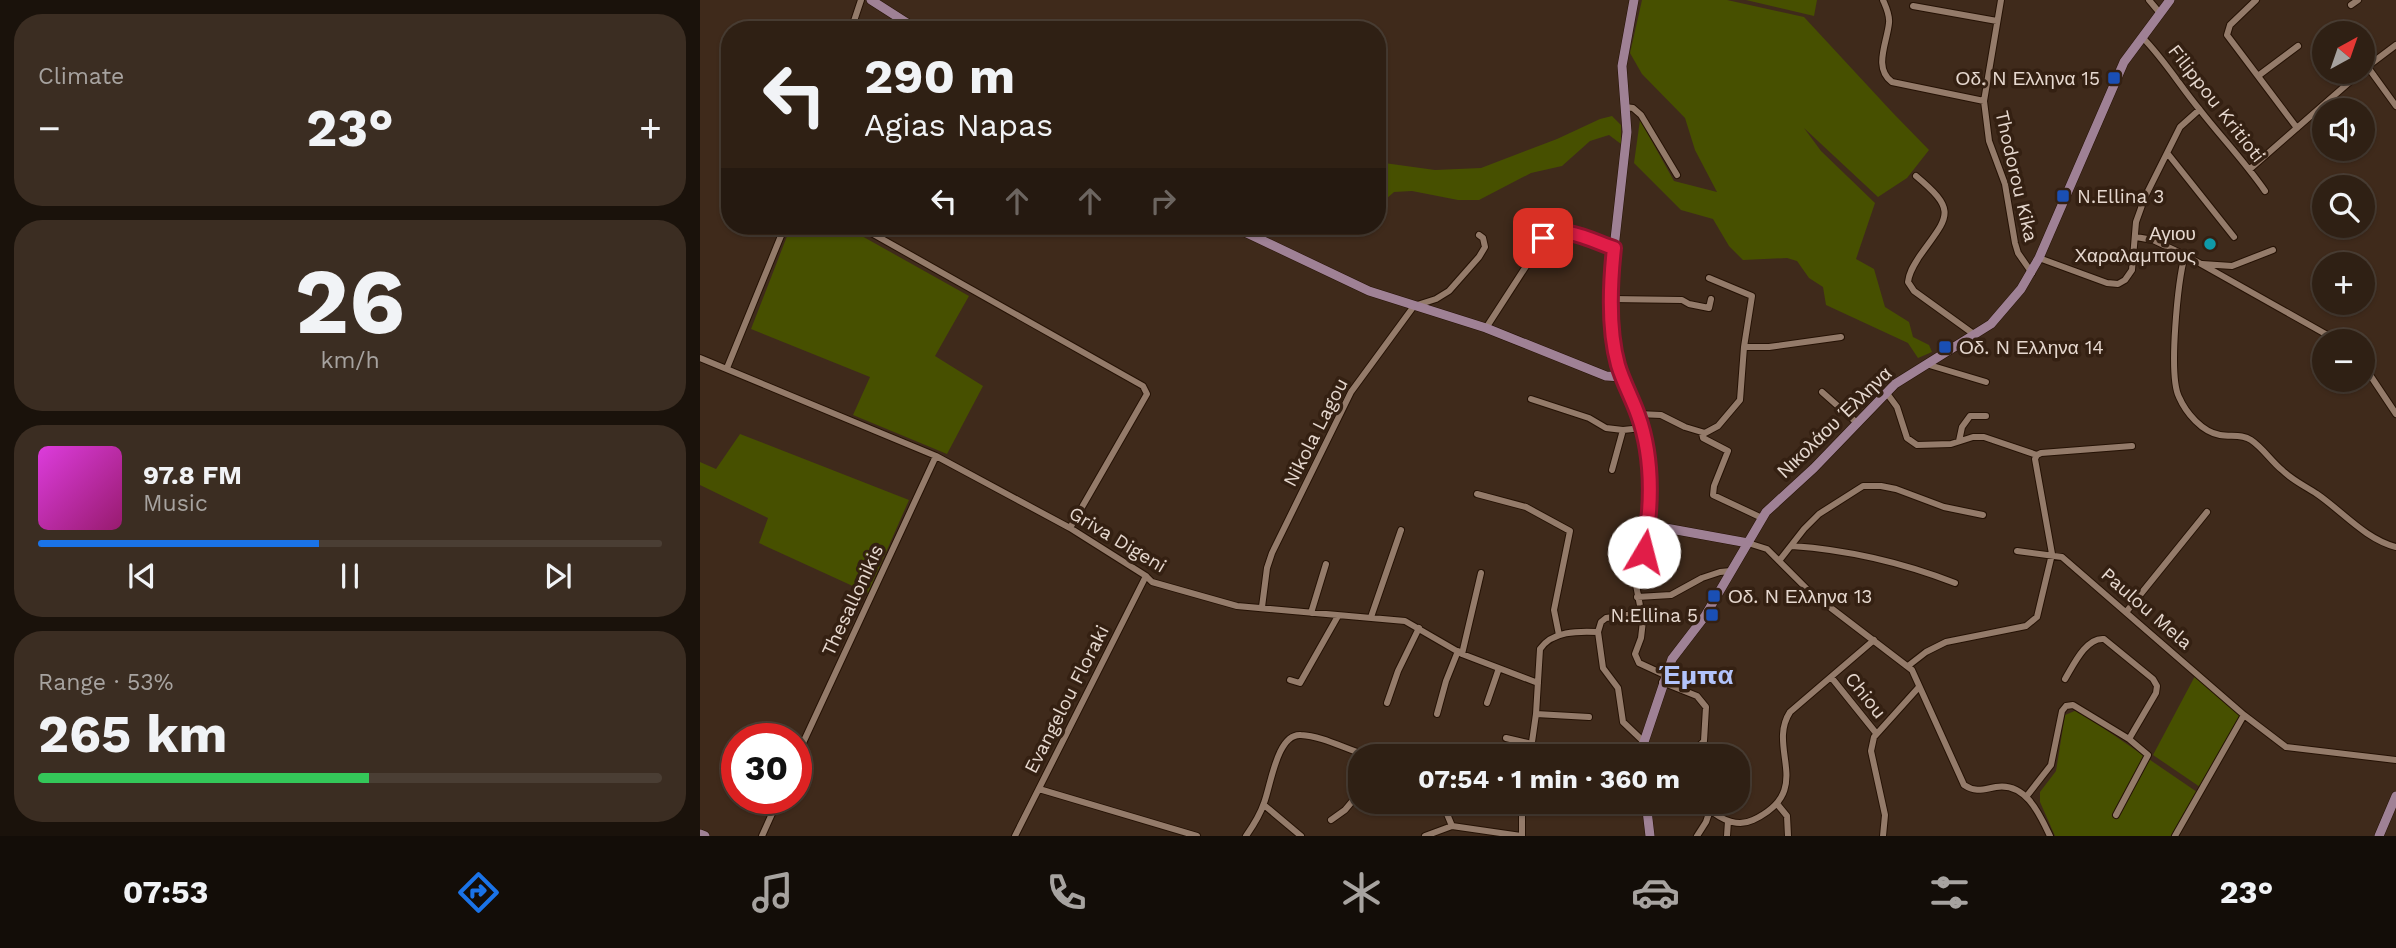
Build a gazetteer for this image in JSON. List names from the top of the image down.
{
  "streets": {
    "street": [
      "Filippou Kritioti",
      "Thodorou Kika",
      "Νικολάου Έλληνα",
      "Nikola Lagou",
      "Griva Digeni",
      "Thesallonikis",
      "Paulou Mela",
      "Chiou",
      "Evangelou Floraki"
    ]
  },
  "crossings": [
    ["Filippou Kritioti", "Νικολάου Έλληνα"],
    ["Thodorou Kika", "Νικολάου Έλληνα"],
    ["Nikola Lagou", "Griva Digeni"],
    ["Griva Digeni", "Thesallonikis"],
    ["Griva Digeni", "Evangelou Floraki"]
  ],
  "districts": ["Έμπα"],
  "places": {
    "transit": [
      "Οδ. Ν Ελληνα 15",
      "N.Ellina 3",
      "Οδ. Ν Ελληνα 14",
      "Οδ. Ν Ελληνα 13",
      "N.Ellina 5"
    ],
    "other": ["Αγιου Χαραλαμπους"]
  },
  "north": "top right",
  "page": {
    "tile": [
      "Climate",
      ["26", "km/h"],
      ["Range · 53%", "265 km"]
    ],
    "map_buttons": ["+", "−"],
    "turn": ["290 m", "Agias Napas"],
    "heat": ["−", "23°", "+"],
    "song": ["97.8 FM", "Music"],
    "limit": "30",
    "trip": "07:54 · 1 min · 360 m",
    "tabs": ["07:53", "23°"]
  }
}
